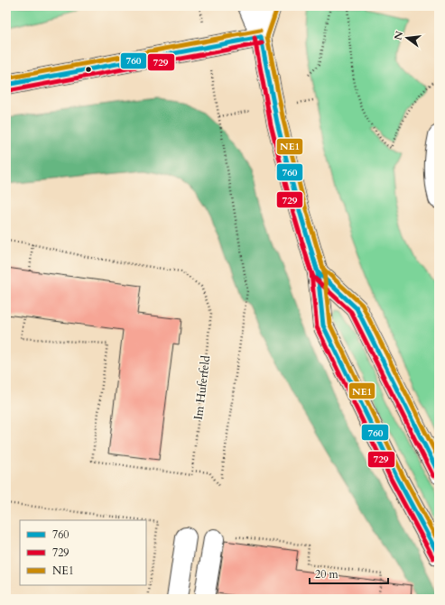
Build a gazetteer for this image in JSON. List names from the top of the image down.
{
  "streets": {
    "path": ["Im Huferfeld"]
  },
  "lines": ["transit line NE1", "transit line 760", "transit line 729"],
  "legend": ["760", "729", "NE1"],
  "scale_bar": "20 m",
  "north": "left"
}
